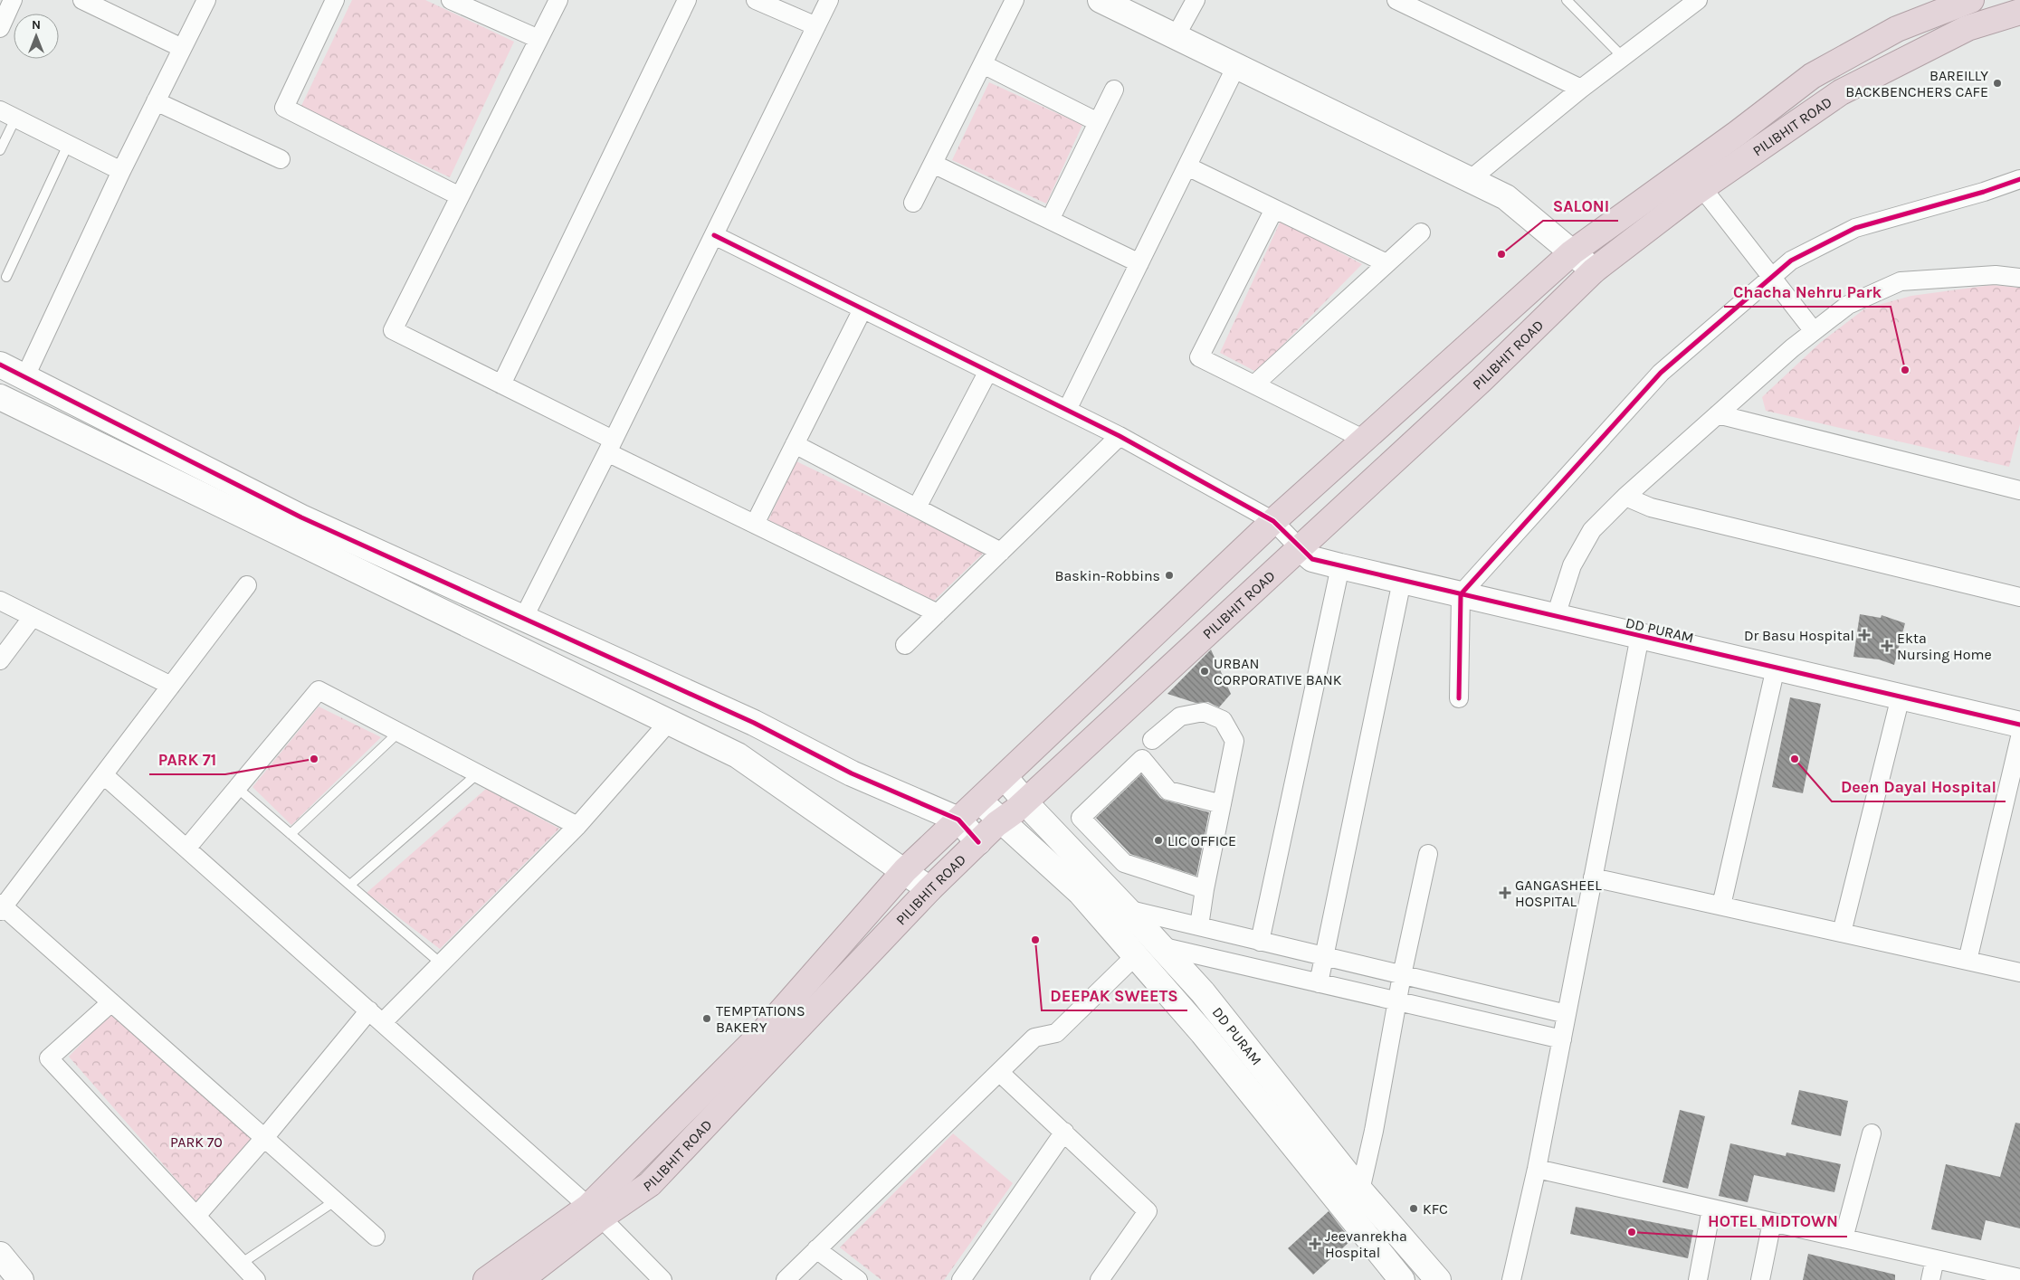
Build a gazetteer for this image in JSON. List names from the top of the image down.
{
  "streets": {
    "highway": ["PILIBHIT ROAD"],
    "street": ["DD PURAM"]
  },
  "crossings": [
    ["PILIBHIT ROAD", "DD PURAM"]
  ],
  "parks": ["PARK 70"],
  "places": {
    "other": [
      "BAREILLY BACKBENCHERS CAFE",
      "SALONI",
      "Chacha Nehru Park",
      "Baskin-Robbins",
      "URBAN CORPORATIVE BANK",
      "PARK 71",
      "Deen Dayal Hospital",
      "LIC OFFICE",
      "DEEPAK SWEETS",
      "TEMPTATIONS BAKERY",
      "KFC",
      "HOTEL MIDTOWN"
    ],
    "health": [
      "Dr Basu Hospital",
      "Ekta Nursing Home",
      "GANGASHEEL HOSPITAL",
      "Jeevanrekha Hospital"
    ]
  },
  "north": "top"
}
